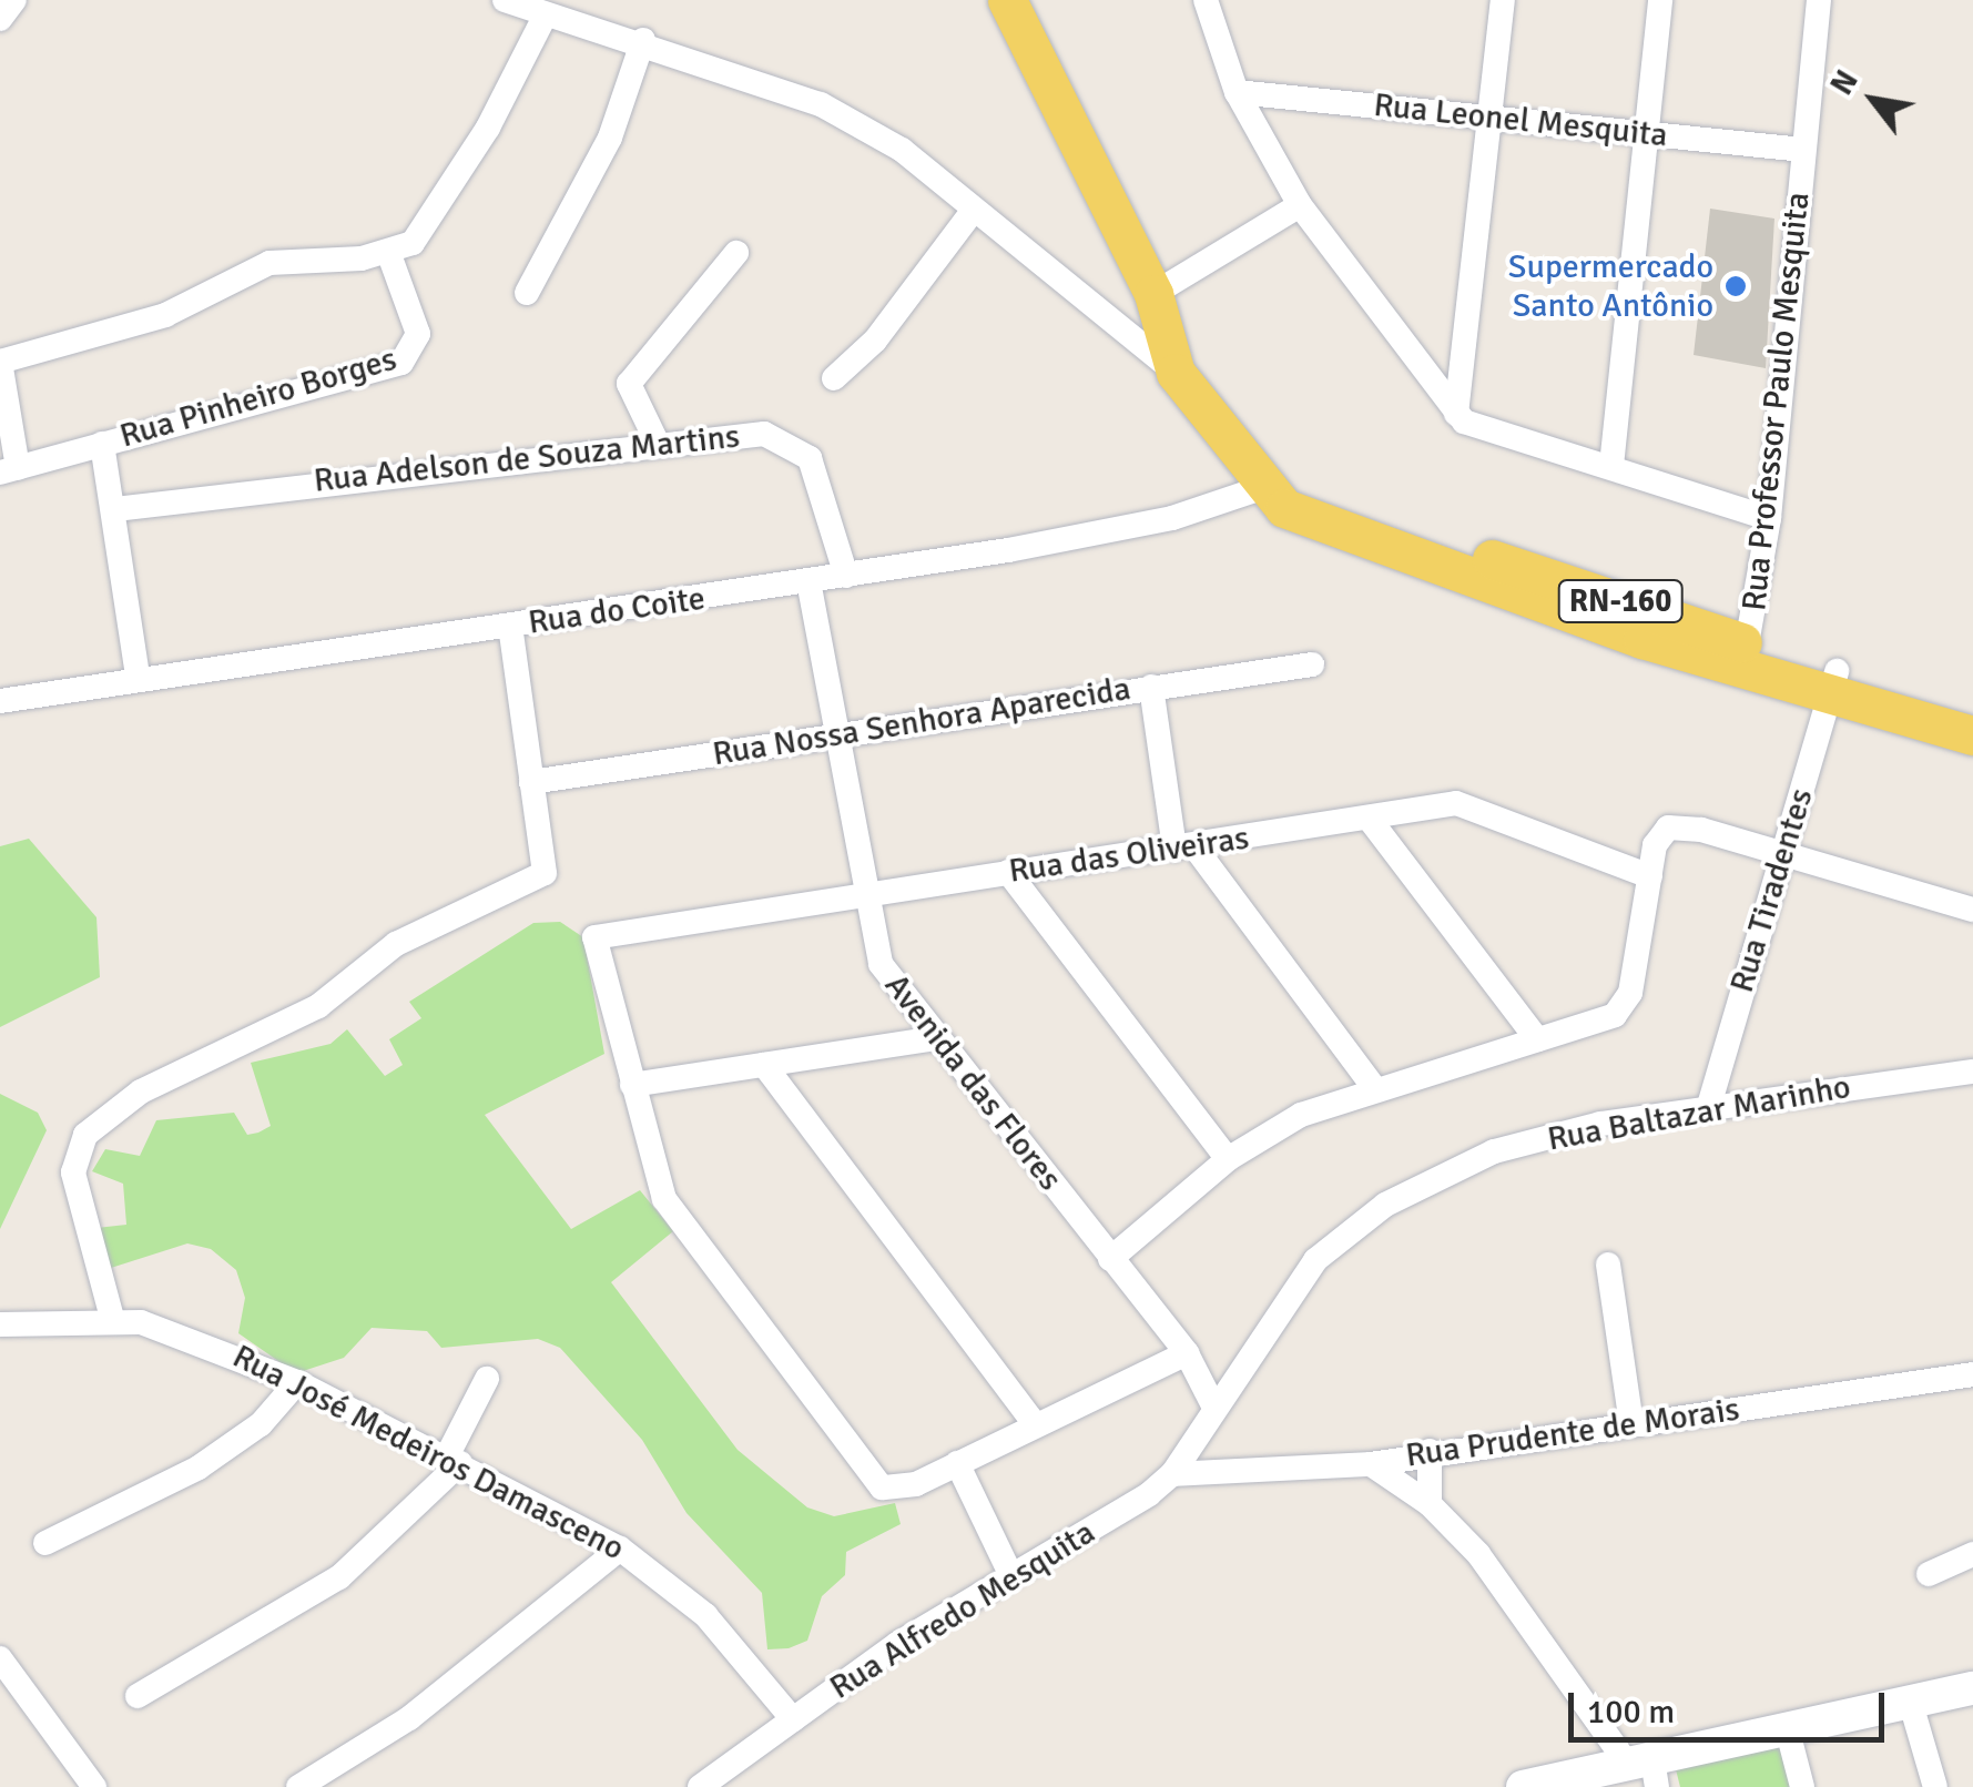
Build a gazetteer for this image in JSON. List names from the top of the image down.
{
  "streets": {
    "main road": ["RN-160"],
    "street": [
      "Rua Leonel Mesquita",
      "Rua Pinheiro Borges",
      "Rua Professor Paulo Mesquita",
      "Rua Adelson de Souza Martins",
      "Rua do Coite",
      "Rua Nossa Senhora Aparecida",
      "Rua das Oliveiras",
      "Rua Tiradentes",
      "Avenida das Flores",
      "Rua Baltazar Marinho",
      "Rua Prudente de Morais",
      "Rua José Medeiros Damasceno",
      "Rua Alfredo Mesquita"
    ]
  },
  "crossings": [
    ["Rua Leonel Mesquita", "Rua Professor Paulo Mesquita"],
    ["Rua Professor Paulo Mesquita", "RN-160"],
    ["Rua Adelson de Souza Martins", "Rua do Coite"],
    ["RN-160", "Rua do Coite"],
    ["RN-160", "Rua Tiradentes"],
    ["Rua do Coite", "Avenida das Flores"],
    ["Rua Nossa Senhora Aparecida", "Avenida das Flores"],
    ["Rua das Oliveiras", "Avenida das Flores"],
    ["Rua Tiradentes", "Rua Baltazar Marinho"],
    ["Avenida das Flores", "Rua Baltazar Marinho"],
    ["Rua Baltazar Marinho", "Rua Prudente de Morais"],
    ["Rua Baltazar Marinho", "Rua Alfredo Mesquita"],
    ["Rua Prudente de Morais", "Rua Alfredo Mesquita"],
    ["Rua José Medeiros Damasceno", "Rua Alfredo Mesquita"]
  ],
  "places": ["Supermercado Santo Antônio"],
  "scale_bar": "100 m",
  "north": "top left"
}
